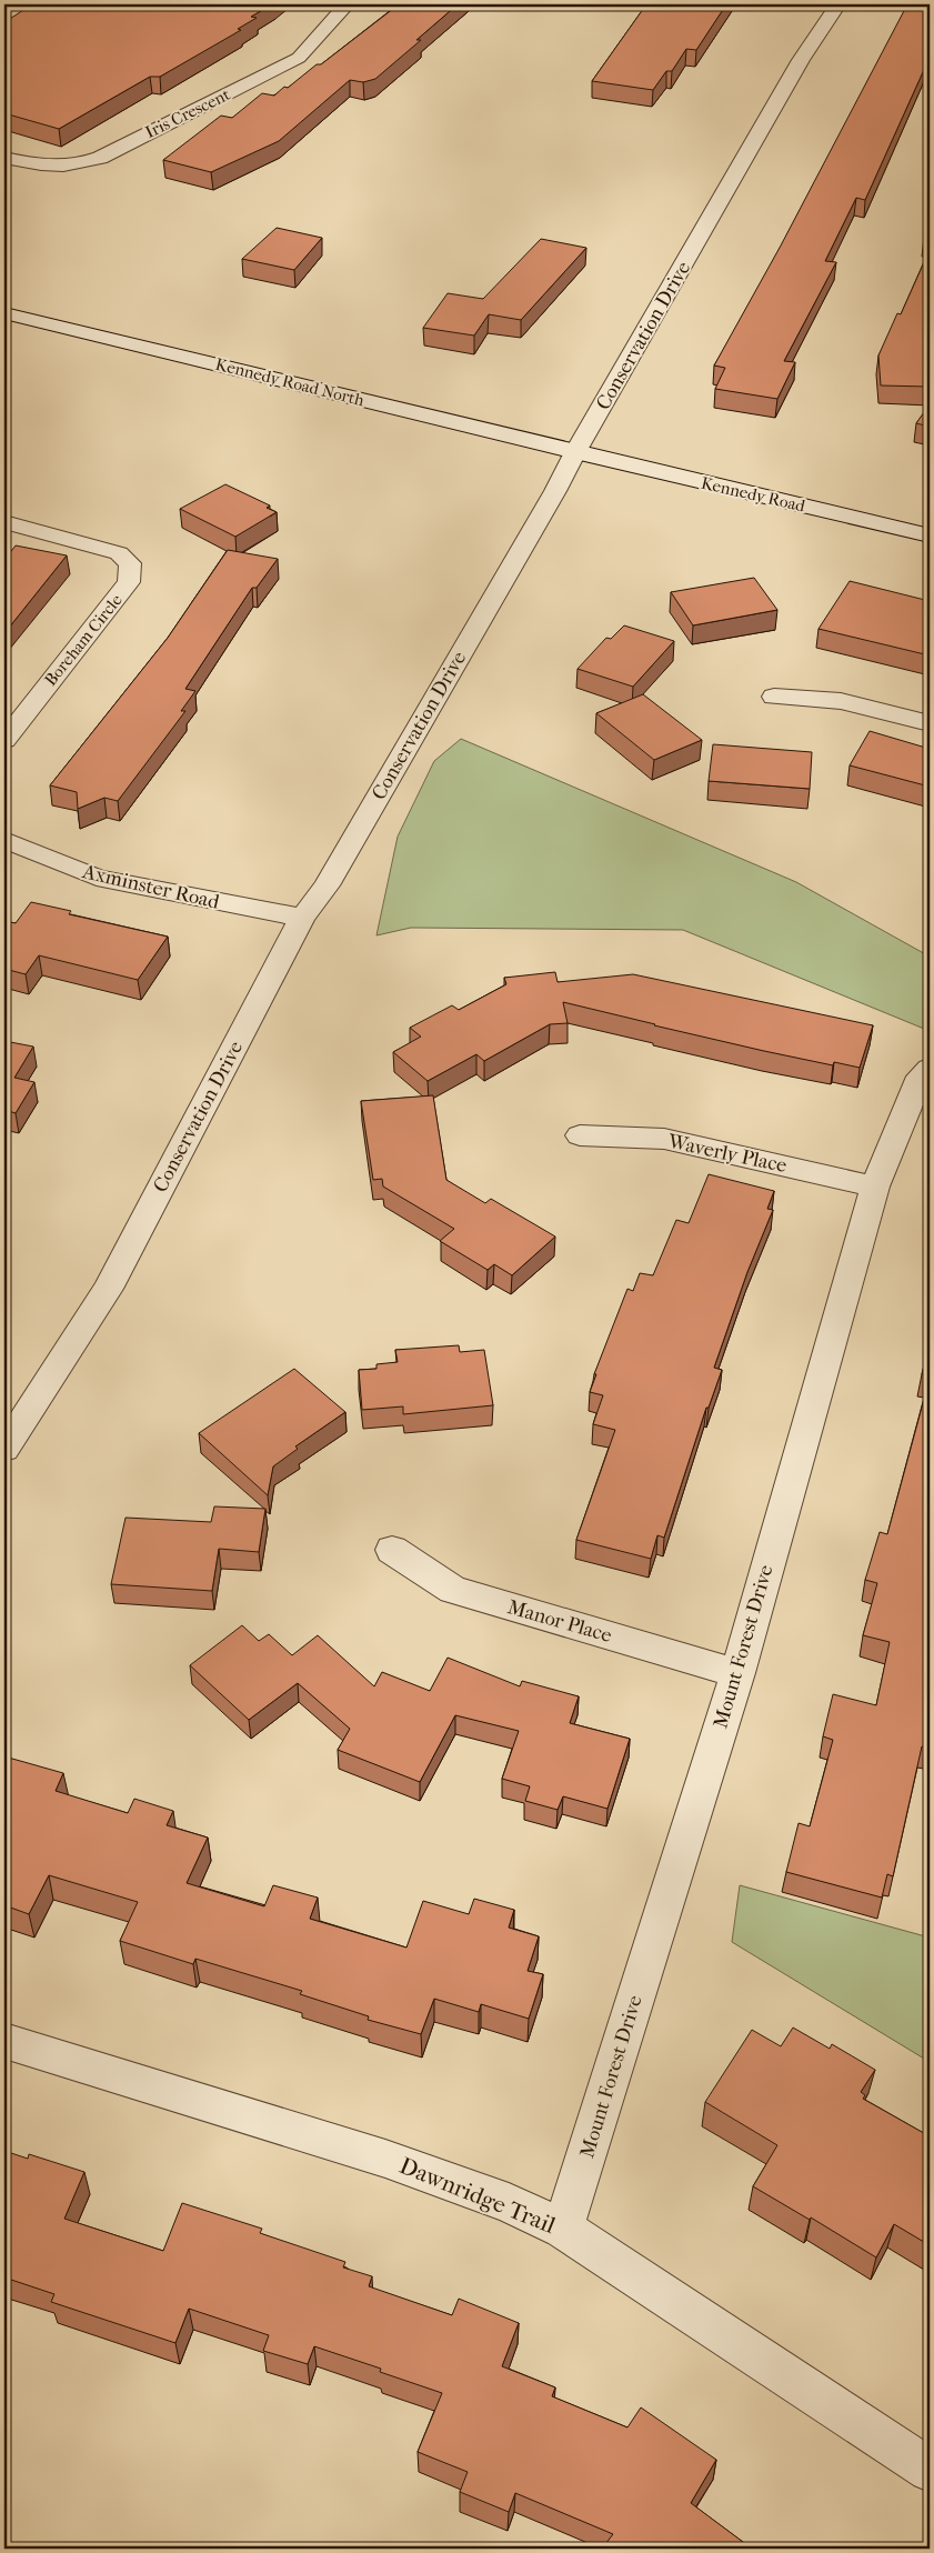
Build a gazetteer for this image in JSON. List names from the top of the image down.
{
  "streets": {
    "street": [
      "Iris Crescent",
      "Conservation Drive",
      "Kennedy Road North",
      "Kennedy Road",
      "Boreham Circle",
      "Axminster Road",
      "Waverly Place",
      "Manor Place",
      "Mount Forest Drive",
      "Dawnridge Trail"
    ]
  },
  "crossings": [
    ["Conservation Drive", "Kennedy Road North"],
    ["Conservation Drive", "Kennedy Road"],
    ["Conservation Drive", "Axminster Road"],
    ["Kennedy Road North", "Kennedy Road"],
    ["Waverly Place", "Mount Forest Drive"],
    ["Manor Place", "Mount Forest Drive"],
    ["Mount Forest Drive", "Dawnridge Trail"]
  ]
}
